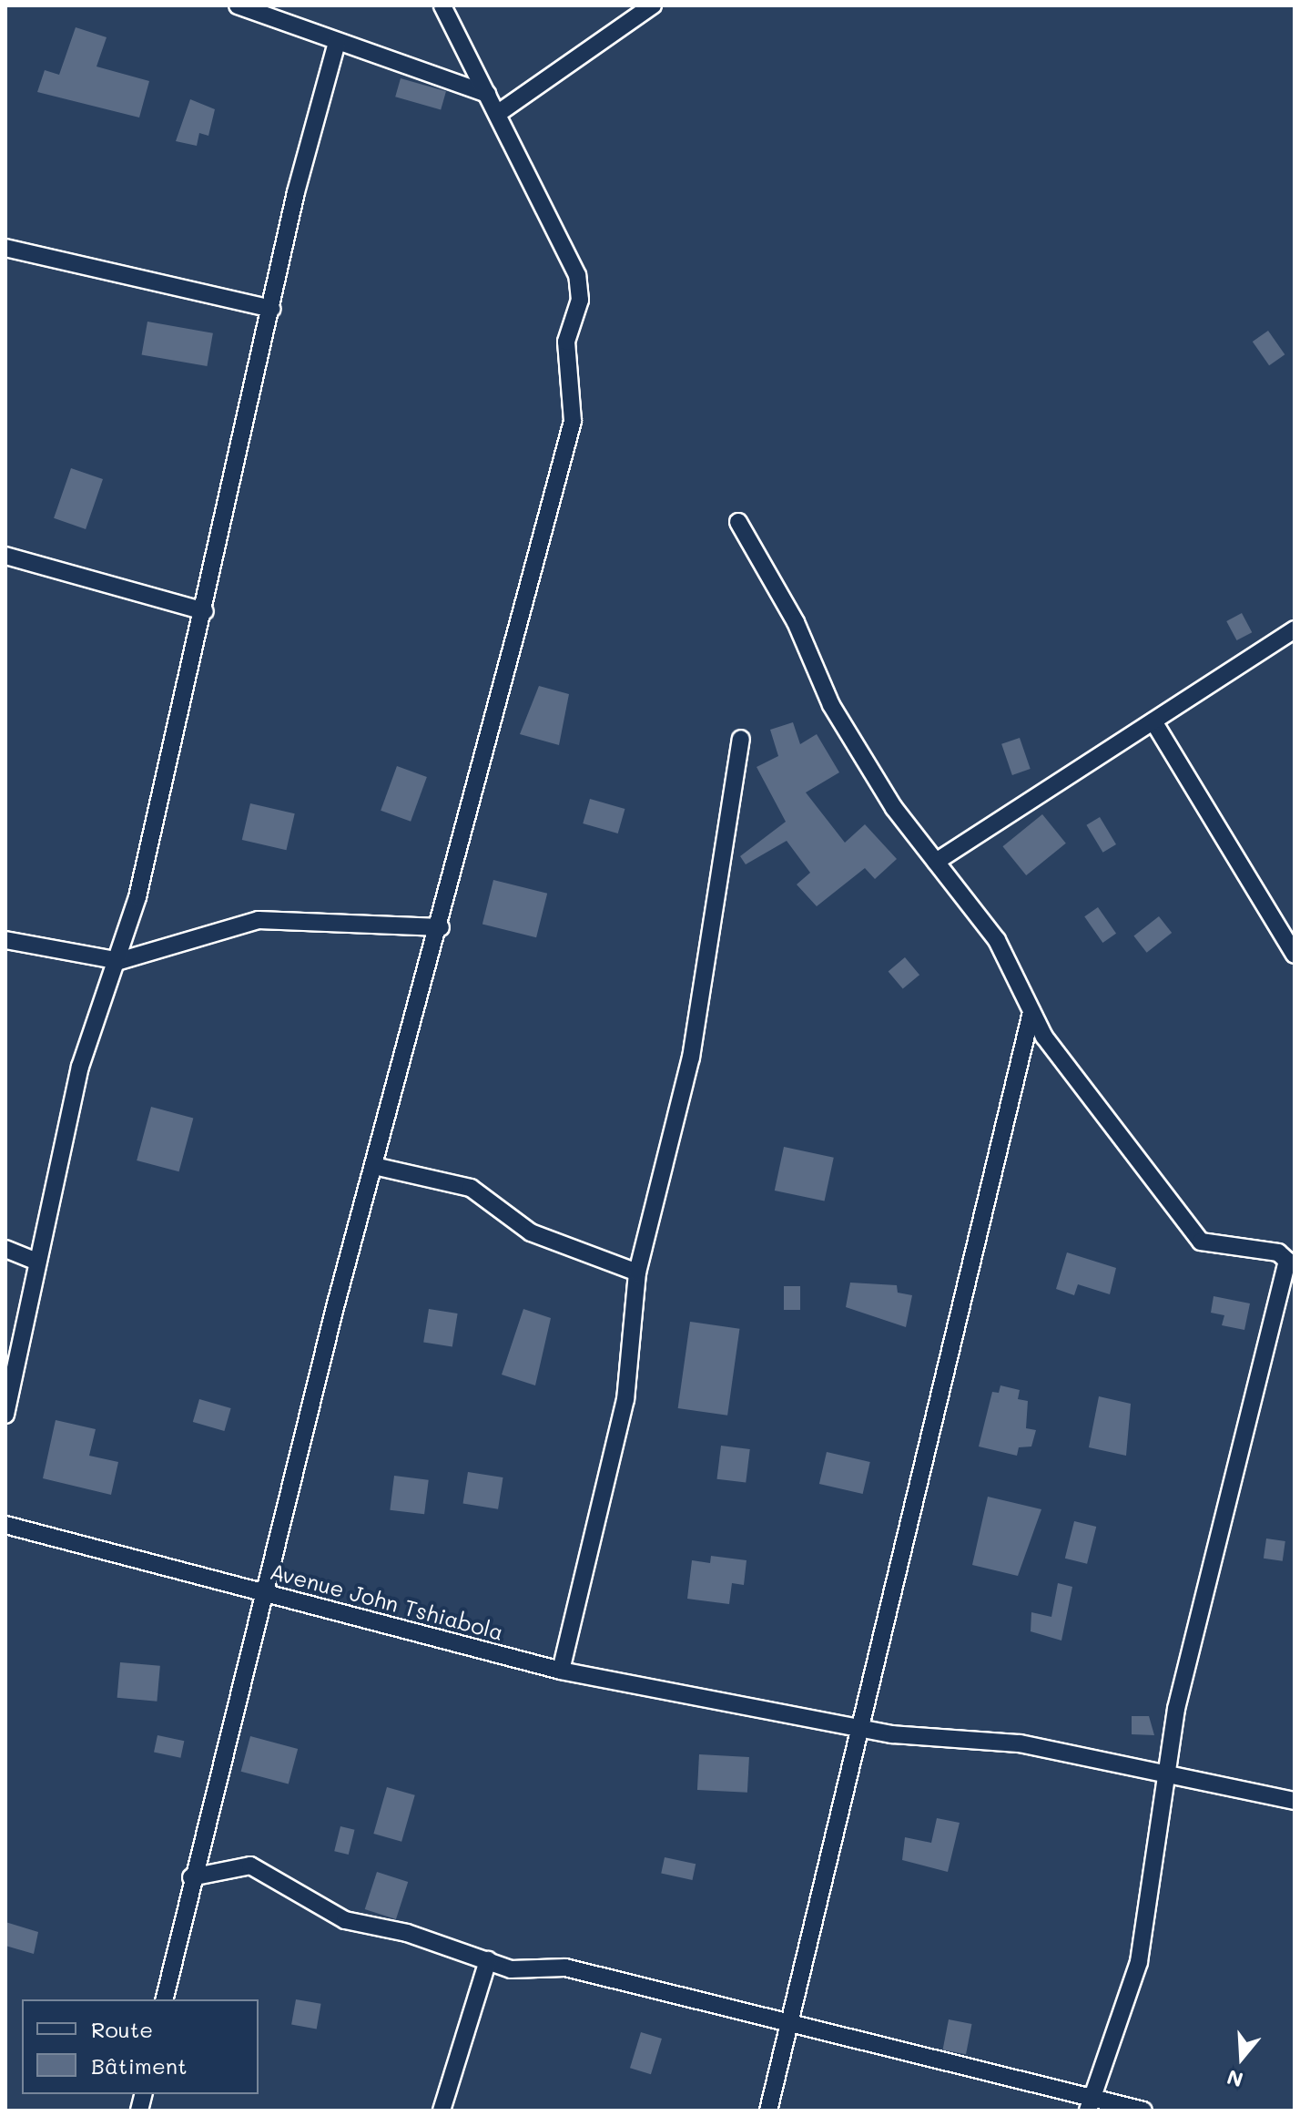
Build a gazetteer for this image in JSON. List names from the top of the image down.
{
  "streets": {
    "street": ["Avenue John Tshiabola"]
  },
  "legend": ["Route", "Bâtiment"],
  "north": "bottom"
}
